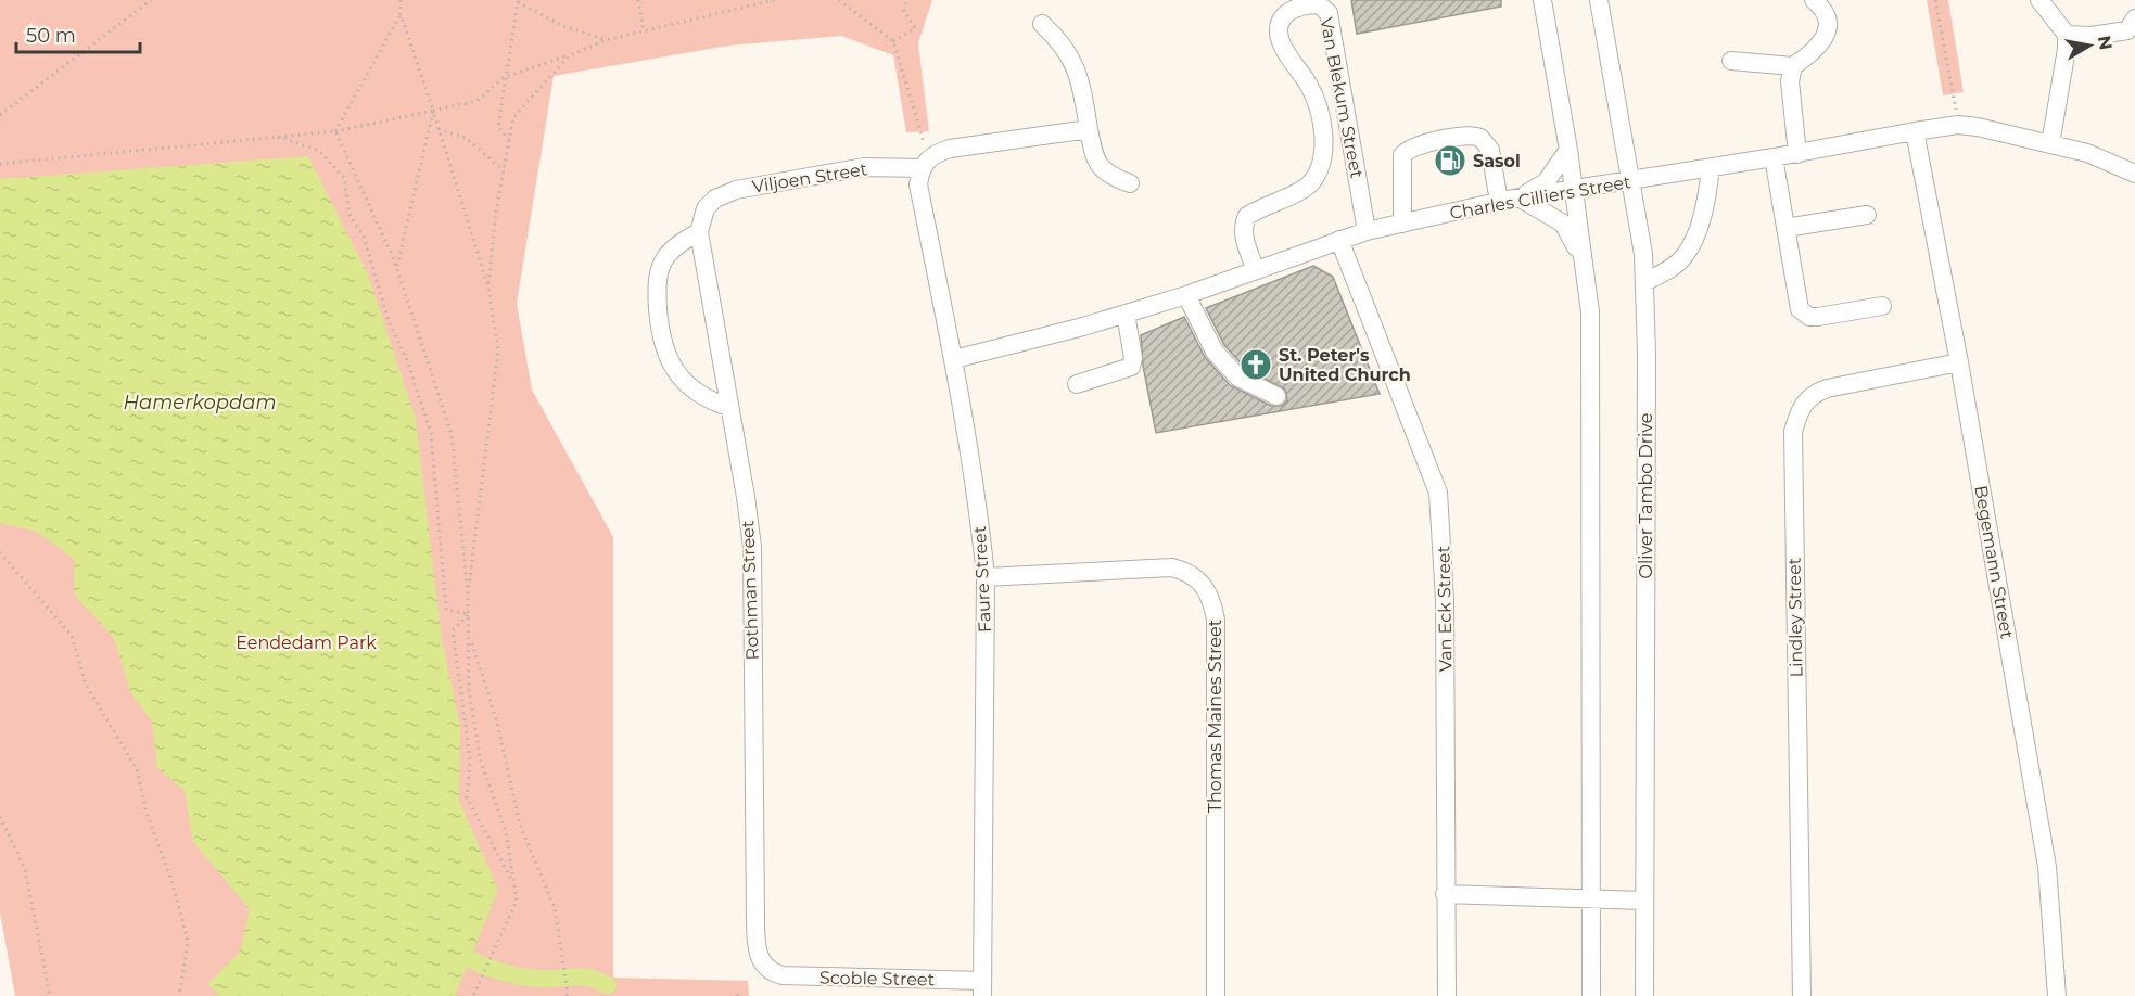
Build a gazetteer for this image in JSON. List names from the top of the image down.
{
  "streets": {
    "street": [
      "Van Blekum Street",
      "Viljoen Street",
      "Charles Cilliers Street",
      "Oliver Tambo Drive",
      "Begemann Street",
      "Faure Street",
      "Rothman Street",
      "Van Eck Street",
      "Lindley Street",
      "Thomas Maines Street",
      "Scoble Street"
    ]
  },
  "crossings": [
    ["Van Blekum Street", "Charles Cilliers Street"],
    ["Viljoen Street", "Faure Street"],
    ["Viljoen Street", "Rothman Street"],
    ["Charles Cilliers Street", "Oliver Tambo Drive"],
    ["Charles Cilliers Street", "Begemann Street"],
    ["Charles Cilliers Street", "Faure Street"],
    ["Charles Cilliers Street", "Van Eck Street"],
    ["Begemann Street", "Lindley Street"],
    ["Faure Street", "Thomas Maines Street"],
    ["Faure Street", "Scoble Street"],
    ["Rothman Street", "Scoble Street"]
  ],
  "water": ["Hamerkopdam"],
  "parks": ["Eendedam Park"],
  "places": {
    "fuel station": ["Sasol"],
    "church": ["St. Peter's United Church"]
  },
  "scale_bar": "50 m",
  "north": "right"
}
